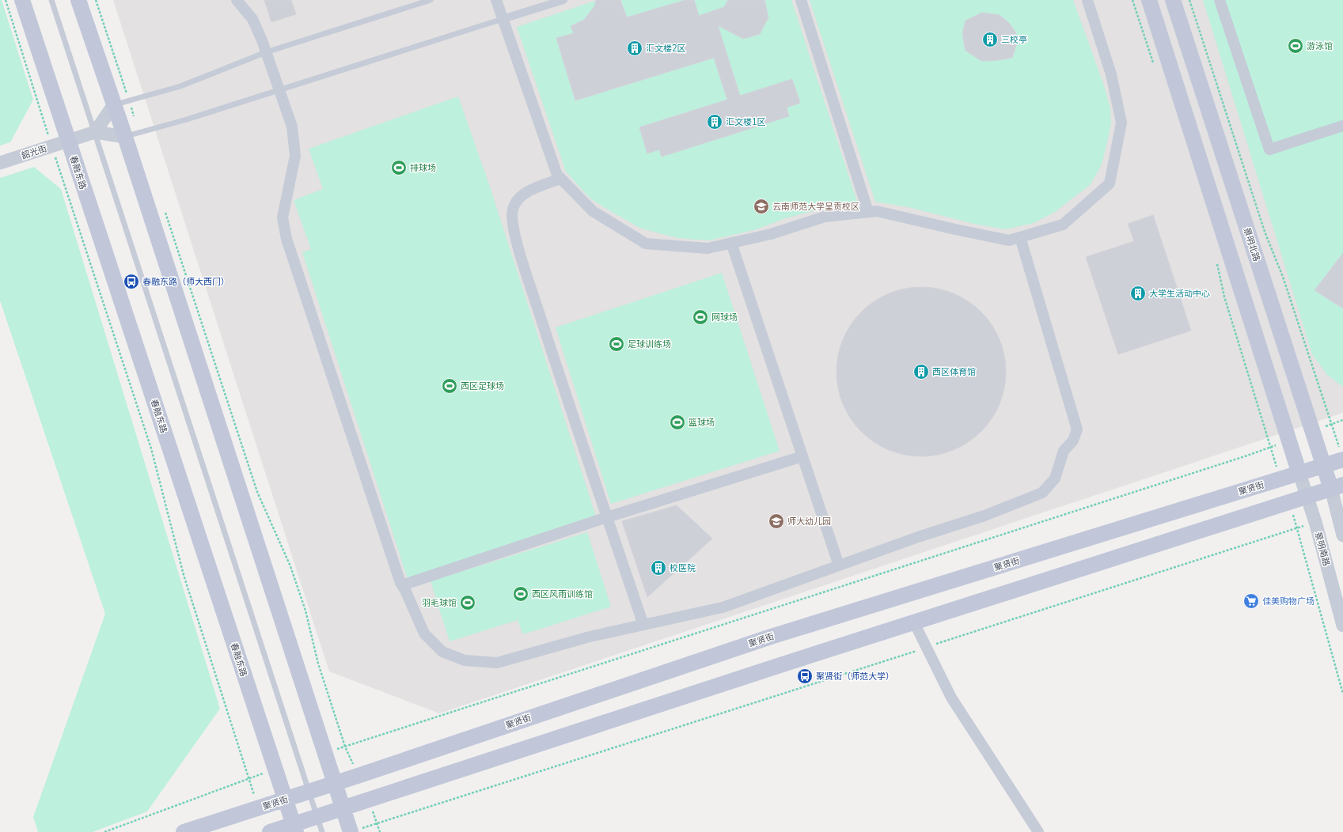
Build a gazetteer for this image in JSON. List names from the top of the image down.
{
  "streets": {
    "main road": ["春融东路", "景明北路", "聚贤街"],
    "street": ["韶光街", "景明南路"]
  },
  "crossings": [
    ["韶光街", "春融东路"],
    ["春融东路", "聚贤街"],
    ["景明北路", "聚贤街"],
    ["聚贤街", "景明南路"]
  ],
  "places": {
    "building": [
      "三校亭",
      "汇文楼2区",
      "汇文楼1区",
      "大学生活动中心",
      "西区体育馆",
      "校医院"
    ],
    "sports": [
      "游泳馆",
      "排球场",
      "网球场",
      "足球训练场",
      "西区足球场",
      "篮球场",
      "西区风雨训练馆",
      "羽毛球馆"
    ],
    "school or university": ["云南师范大学呈贡校区", "师大幼儿园"],
    "bus stop": ["春融东路（师大西门）", "聚贤街（师范大学）"],
    "supermarket": ["佳美购物广场"]
  }
}
